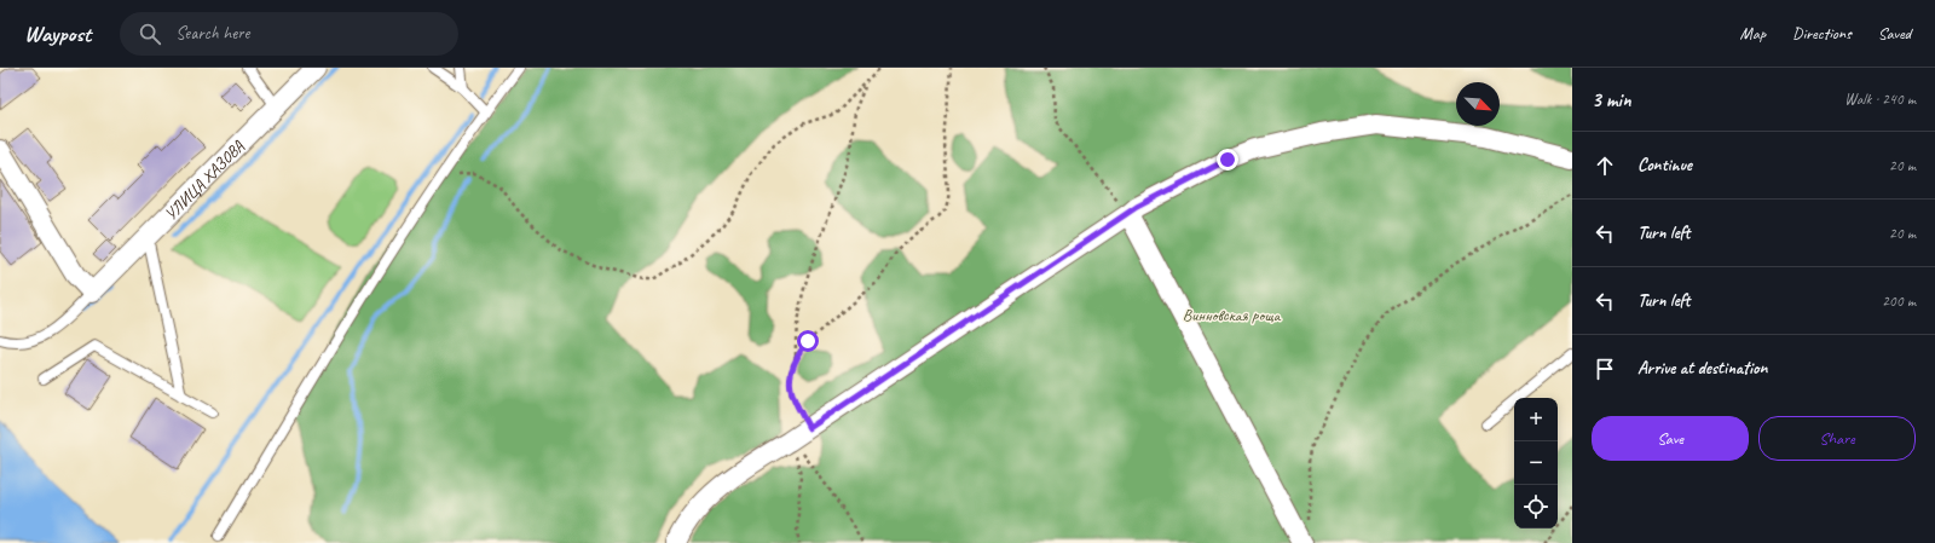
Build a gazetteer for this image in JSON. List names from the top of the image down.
{
  "streets": {
    "street": ["УЛИЦА ХАЗОВА"]
  },
  "parks": ["Винновская роща"],
  "north": "bottom right",
  "page": {
    "header": "Waypost",
    "search": "Search here",
    "nav": ["Map", "Directions", "Saved"],
    "heading": ["3 min", "Walk · 240 m"],
    "list": [
      ["Continue", "20 m"],
      ["Turn left", "20 m"],
      ["Turn left", "200 m"],
      "Arrive at destination"
    ],
    "map_buttons": ["+", "−"],
    "buttons": ["Save", "Share"]
  }
}
